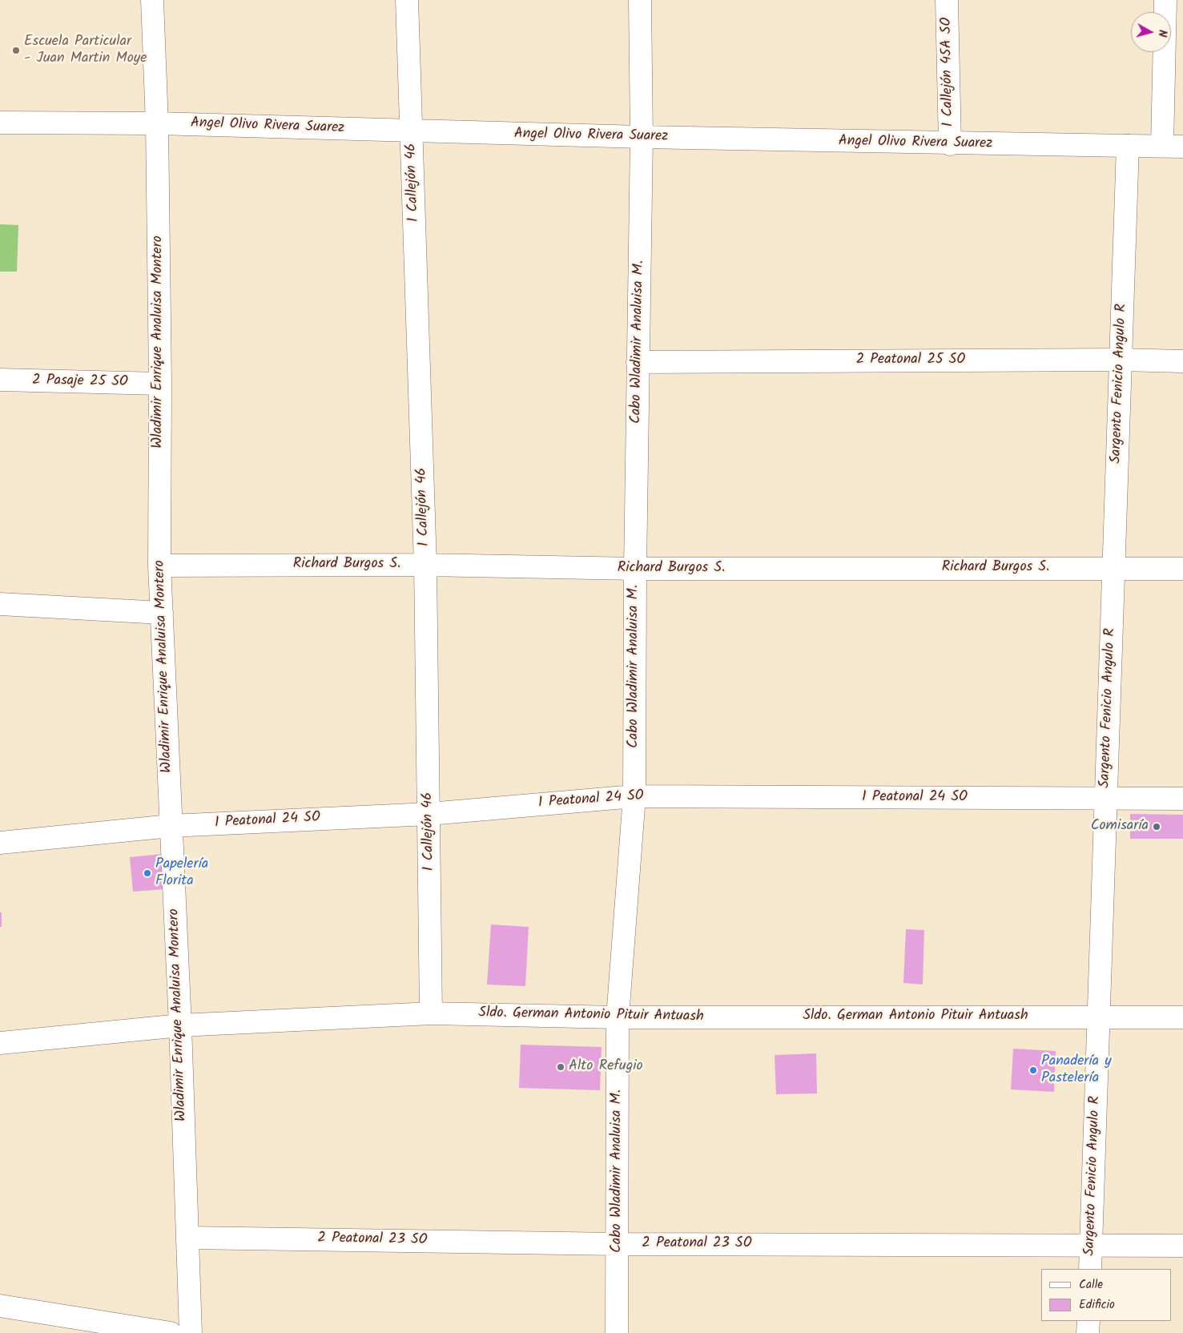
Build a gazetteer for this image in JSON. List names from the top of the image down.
{
  "streets": {
    "street": [
      "1 Callejón 45A SO",
      "Angel Olivo Rivera Suarez",
      "1 Callejón 46",
      "Wladimir Enrique Analuisa Montero",
      "Cabo Wladimir Analuisa M.",
      "2 Peatonal 25 SO",
      "2 Pasaje 25 SO",
      "Sargento Fenicio Angulo R",
      "Richard Burgos S.",
      "1 Peatonal 24 SO",
      "Sldo. German Antonio Pituir Antuash",
      "2 Peatonal 23 SO"
    ]
  },
  "crossings": [
    ["1 Callejón 45A SO", "Angel Olivo Rivera Suarez"],
    ["Angel Olivo Rivera Suarez", "1 Callejón 46"],
    ["Angel Olivo Rivera Suarez", "Wladimir Enrique Analuisa Montero"],
    ["Angel Olivo Rivera Suarez", "Cabo Wladimir Analuisa M."],
    ["Angel Olivo Rivera Suarez", "Sargento Fenicio Angulo R"],
    ["1 Callejón 46", "Richard Burgos S."],
    ["1 Callejón 46", "1 Peatonal 24 SO"],
    ["1 Callejón 46", "Sldo. German Antonio Pituir Antuash"],
    ["Wladimir Enrique Analuisa Montero", "2 Pasaje 25 SO"],
    ["Wladimir Enrique Analuisa Montero", "Richard Burgos S."],
    ["Wladimir Enrique Analuisa Montero", "1 Peatonal 24 SO"],
    ["Wladimir Enrique Analuisa Montero", "Sldo. German Antonio Pituir Antuash"],
    ["Wladimir Enrique Analuisa Montero", "2 Peatonal 23 SO"],
    ["Cabo Wladimir Analuisa M.", "2 Peatonal 25 SO"],
    ["Cabo Wladimir Analuisa M.", "Richard Burgos S."],
    ["Cabo Wladimir Analuisa M.", "1 Peatonal 24 SO"],
    ["Cabo Wladimir Analuisa M.", "Sldo. German Antonio Pituir Antuash"],
    ["Cabo Wladimir Analuisa M.", "2 Peatonal 23 SO"],
    ["2 Peatonal 25 SO", "Sargento Fenicio Angulo R"],
    ["Sargento Fenicio Angulo R", "Richard Burgos S."],
    ["Sargento Fenicio Angulo R", "1 Peatonal 24 SO"],
    ["Sargento Fenicio Angulo R", "Sldo. German Antonio Pituir Antuash"],
    ["Sargento Fenicio Angulo R", "2 Peatonal 23 SO"]
  ],
  "places": [
    "Escuela Particular - Juan Martin Moye",
    "Comisaría",
    "Papelería Florita",
    "Alto Refugio",
    "Panadería y Pastelería"
  ],
  "legend": ["Calle", "Edificio"],
  "north": "right"
}
